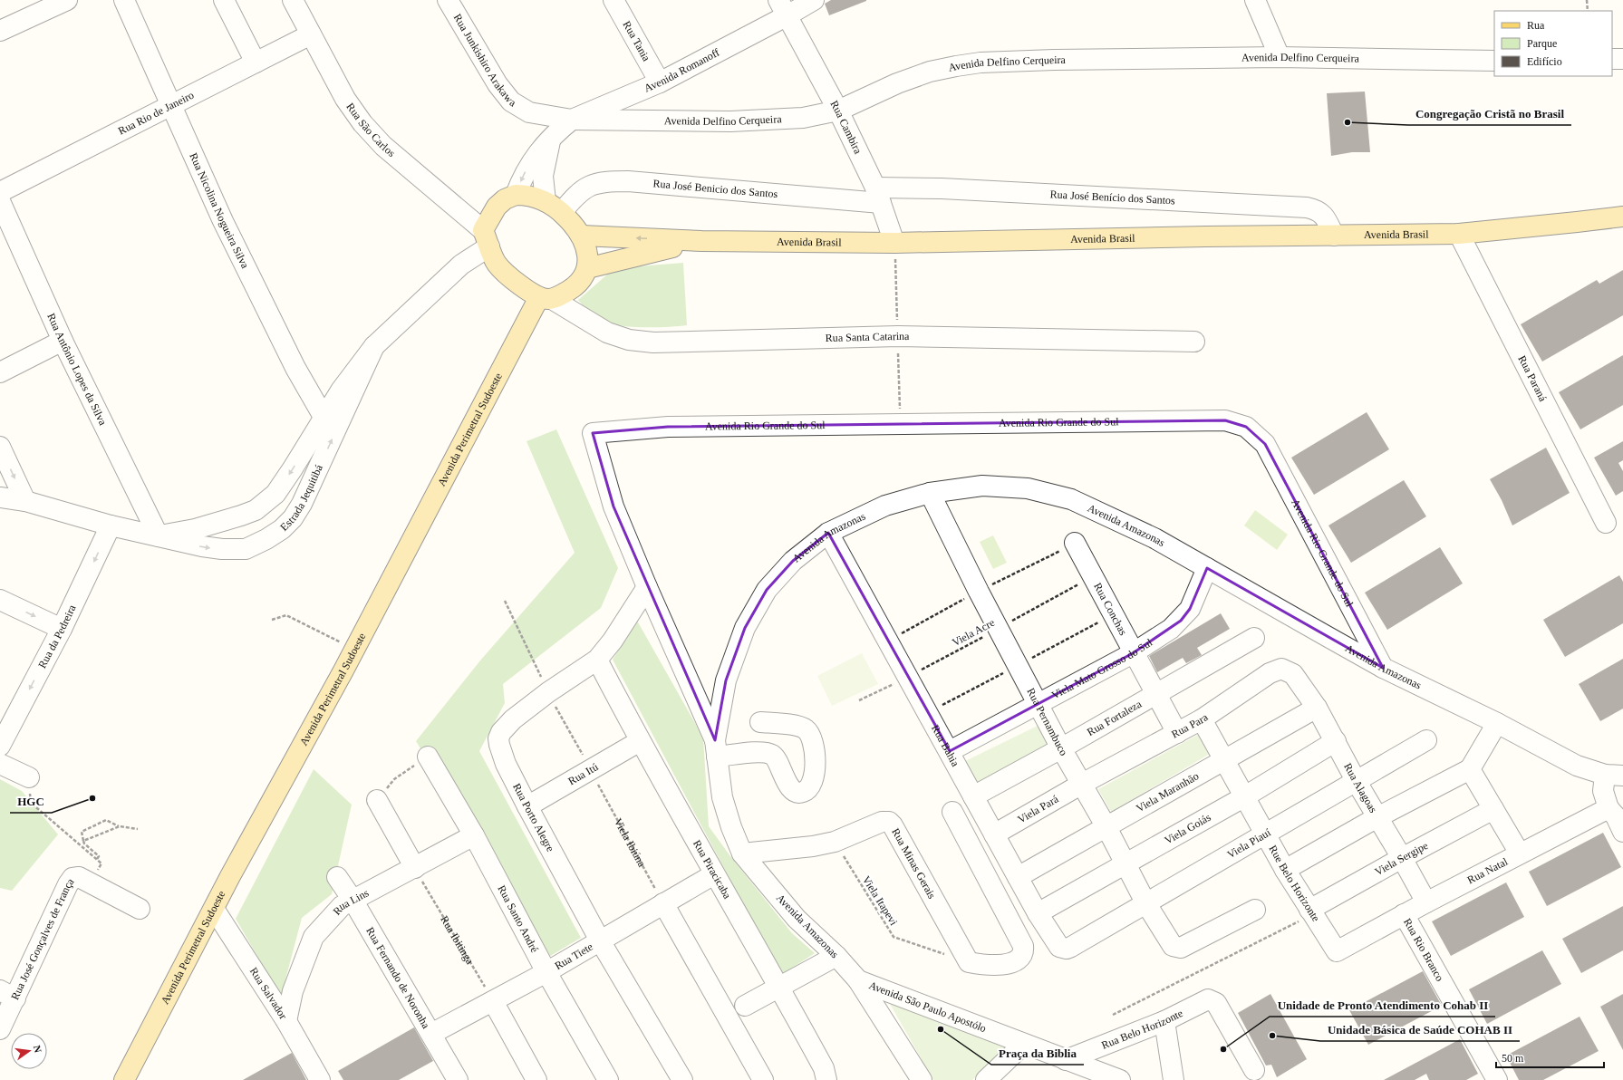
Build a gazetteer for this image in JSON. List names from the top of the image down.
{
  "streets": {
    "main road": ["Avenida Brasil", "Avenida Perimetral Sudoeste"],
    "street": [
      "Rua Tania",
      "Rua Junkishiro Arakawa",
      "Avenida Delfino Cerqueira",
      "Avenida Romanoff",
      "Rua Rio de Janeiro",
      "Rua Cambira",
      "Rua São Carlos",
      "Rua José Benicio dos Santos",
      "Rua José Benício dos Santos",
      "Rua Nicolina Nogueira Silva",
      "Rua Santa Catarina",
      "Rua Antônio Lopes da Silva",
      "Rua Paraná",
      "Avenida Rio Grande do Sul",
      "Estrada Jequitibá",
      "Avenida Amazonas",
      "Rua Conchas",
      "Rua da Pedreira",
      "Viela Mato Grosso do Sul",
      "Rua Fortaleza",
      "Rua Pernambuco",
      "Rua Para",
      "Rua Bahia",
      "Rua Itú",
      "Rua Alagoas",
      "Viela Maranhão",
      "Viela Pará",
      "Rua Porto Alegre",
      "Viela Goiás",
      "Viela Piauí",
      "Viela Sergipe",
      "Rua Minas Gerais",
      "Rua Piracicaba",
      "Rua Natal",
      "Rue Belo Horizonte",
      "Rua Lins",
      "Rua Santo André",
      "Rua José Gonçalves de França",
      "Rua Rio Branco",
      "Rua Tiete",
      "Rua Fernando de Noronha",
      "Rua Salvador",
      "Avenida São Paulo Apostólo",
      "Rua Belo Horizonte"
    ],
    "path": [
      "Viela Acre",
      "Viela Ibiúna",
      "Viela Itapevi",
      "Rua Ibitinga"
    ]
  },
  "crossings": [
    ["Rua Tania", "Avenida Romanoff"],
    ["Rua Junkishiro Arakawa", "Avenida Delfino Cerqueira"],
    ["Avenida Delfino Cerqueira", "Avenida Romanoff"],
    ["Avenida Delfino Cerqueira", "Rua Cambira"],
    ["Avenida Romanoff", "Rua Cambira"],
    ["Avenida Romanoff", "Rua São Carlos"],
    ["Avenida Romanoff", "Rua José Benicio dos Santos"],
    ["Avenida Romanoff", "Avenida Brasil"],
    ["Avenida Romanoff", "Rua Santa Catarina"],
    ["Avenida Romanoff", "Avenida Perimetral Sudoeste"],
    ["Avenida Romanoff", "Estrada Jequitibá"],
    ["Rua Rio de Janeiro", "Rua São Carlos"],
    ["Rua Rio de Janeiro", "Rua Nicolina Nogueira Silva"],
    ["Rua Cambira", "Rua José Benicio dos Santos"],
    ["Rua Cambira", "Rua José Benício dos Santos"],
    ["Rua Cambira", "Avenida Brasil"],
    ["Rua São Carlos", "Rua José Benicio dos Santos"],
    ["Rua São Carlos", "Avenida Brasil"],
    ["Rua São Carlos", "Rua Santa Catarina"],
    ["Rua São Carlos", "Avenida Perimetral Sudoeste"],
    ["Rua São Carlos", "Estrada Jequitibá"],
    ["Rua José Benicio dos Santos", "Rua José Benício dos Santos"],
    ["Rua José Benicio dos Santos", "Avenida Brasil"],
    ["Rua José Benicio dos Santos", "Rua Santa Catarina"],
    ["Rua José Benicio dos Santos", "Avenida Perimetral Sudoeste"],
    ["Rua José Benicio dos Santos", "Estrada Jequitibá"],
    ["Rua José Benício dos Santos", "Avenida Brasil"],
    ["Rua Nicolina Nogueira Silva", "Estrada Jequitibá"],
    ["Avenida Brasil", "Rua Santa Catarina"],
    ["Avenida Brasil", "Rua Paraná"],
    ["Avenida Brasil", "Avenida Perimetral Sudoeste"],
    ["Avenida Brasil", "Estrada Jequitibá"],
    ["Rua Santa Catarina", "Avenida Perimetral Sudoeste"],
    ["Rua Santa Catarina", "Estrada Jequitibá"],
    ["Rua Antônio Lopes da Silva", "Estrada Jequitibá"],
    ["Avenida Rio Grande do Sul", "Avenida Amazonas"],
    ["Avenida Perimetral Sudoeste", "Estrada Jequitibá"],
    ["Avenida Perimetral Sudoeste", "Rua Salvador"],
    ["Estrada Jequitibá", "Rua da Pedreira"],
    ["Avenida Amazonas", "Viela Mato Grosso do Sul"],
    ["Avenida Amazonas", "Rua Pernambuco"],
    ["Avenida Amazonas", "Rua Bahia"],
    ["Avenida Amazonas", "Rua Porto Alegre"],
    ["Avenida Amazonas", "Rua Minas Gerais"],
    ["Avenida Amazonas", "Avenida São Paulo Apostólo"],
    ["Rua Conchas", "Viela Acre"],
    ["Rua Conchas", "Viela Mato Grosso do Sul"],
    ["Rua Conchas", "Rua Fortaleza"],
    ["Rua Conchas", "Rua Para"],
    ["Viela Acre", "Rua Pernambuco"],
    ["Viela Acre", "Rua Bahia"],
    ["Viela Mato Grosso do Sul", "Rua Pernambuco"],
    ["Viela Mato Grosso do Sul", "Rua Bahia"],
    ["Rua Fortaleza", "Rua Pernambuco"],
    ["Rua Fortaleza", "Rua Bahia"],
    ["Rua Pernambuco", "Rua Para"],
    ["Rua Pernambuco", "Viela Maranhão"],
    ["Rua Pernambuco", "Viela Pará"],
    ["Rua Pernambuco", "Viela Goiás"],
    ["Rua Pernambuco", "Viela Piauí"],
    ["Rua Para", "Rua Alagoas"],
    ["Rua Para", "Viela Pará"],
    ["Rua Para", "Rue Belo Horizonte"],
    ["Rua Bahia", "Viela Maranhão"],
    ["Rua Bahia", "Viela Pará"],
    ["Rua Bahia", "Viela Goiás"],
    ["Rua Bahia", "Viela Piauí"],
    ["Rua Itú", "Rua Porto Alegre"],
    ["Rua Itú", "Viela Ibiúna"],
    ["Rua Itú", "Rua Piracicaba"],
    ["Rua Alagoas", "Viela Maranhão"],
    ["Rua Alagoas", "Viela Goiás"],
    ["Rua Alagoas", "Viela Piauí"],
    ["Rua Alagoas", "Viela Sergipe"],
    ["Rua Alagoas", "Rua Natal"],
    ["Viela Maranhão", "Rue Belo Horizonte"],
    ["Rua Porto Alegre", "Viela Ibiúna"],
    ["Rua Porto Alegre", "Rua Piracicaba"],
    ["Rua Porto Alegre", "Rua Tiete"],
    ["Viela Goiás", "Rue Belo Horizonte"],
    ["Viela Ibiúna", "Rua Tiete"],
    ["Viela Piauí", "Rue Belo Horizonte"],
    ["Viela Sergipe", "Rue Belo Horizonte"],
    ["Rua Minas Gerais", "Viela Itapevi"],
    ["Rua Piracicaba", "Rua Tiete"],
    ["Rua Natal", "Rue Belo Horizonte"],
    ["Rua Natal", "Rua Rio Branco"],
    ["Rua Lins", "Rua Santo André"],
    ["Rua Lins", "Rua Ibitinga"],
    ["Rua Lins", "Rua Fernando de Noronha"],
    ["Rua Lins", "Rua Salvador"],
    ["Rua Santo André", "Rua Tiete"],
    ["Rua Ibitinga", "Rua Tiete"],
    ["Rua Tiete", "Rua Fernando de Noronha"],
    ["Avenida São Paulo Apostólo", "Rua Belo Horizonte"]
  ],
  "one_way": ["Rua da Pedreira"],
  "places": [
    "Congregação Cristã no Brasil",
    "HGC",
    "Praça da Biblia",
    "Unidade Básica de Saúde COHAB II",
    "Unidade de Pronto Atendimento Cohab II"
  ],
  "legend": ["Rua", "Parque", "Edifício"],
  "scale_bar": "50 m",
  "north": "right"
}
